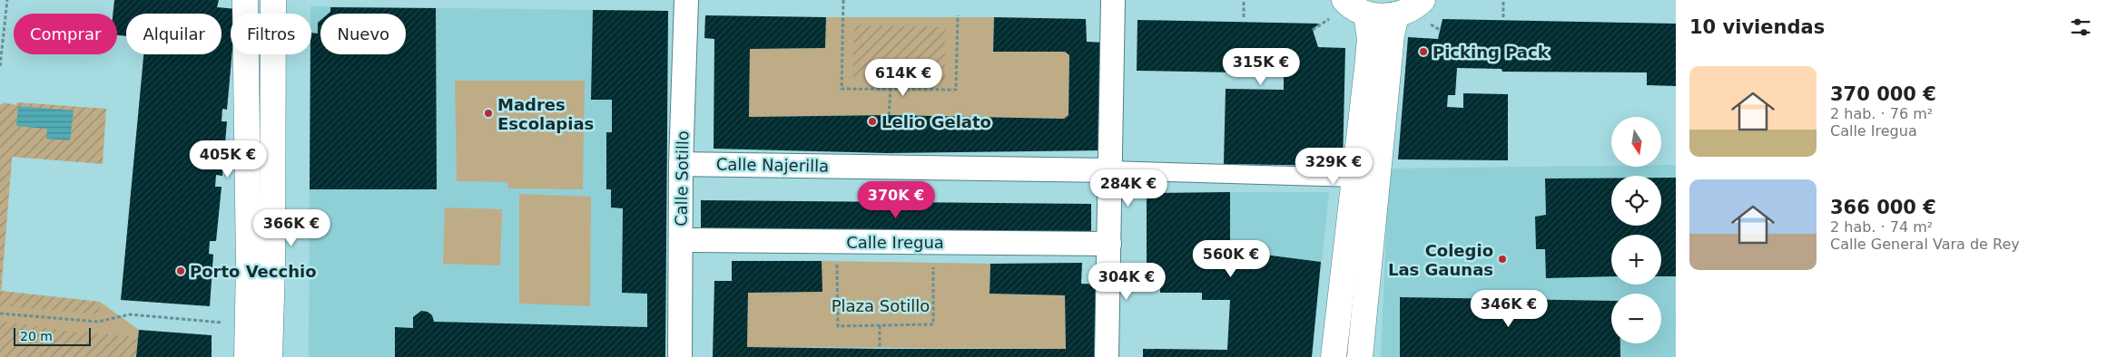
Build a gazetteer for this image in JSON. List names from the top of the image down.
{
  "streets": {
    "street": ["Calle Najerilla", "Calle Sotillo", "Calle Iregua"]
  },
  "crossings": [
    ["Calle Najerilla", "Calle Sotillo"],
    ["Calle Sotillo", "Calle Iregua"]
  ],
  "parks": ["Plaza Sotillo"],
  "places": [
    "Picking Pack",
    "Madres Escolapias",
    "Lelio Gelato",
    "Colegio Las Gaunas",
    "Porto Vecchio"
  ],
  "scale_bar": "20 m",
  "north": "bottom",
  "page": {
    "heading": "10 viviendas",
    "chip": [
      "Comprar",
      "Alquilar",
      "Filtros",
      "Nuevo"
    ],
    "price": [
      "315K €",
      "614K €",
      "405K €",
      "329K €",
      "284K €",
      "370K €",
      "366K €",
      "560K €",
      "304K €",
      "346K €"
    ],
    "list": [
      {
        "name": "370 000 €",
        "note": "2 hab. · 76 m² · Calle Iregua"
      },
      {
        "name": "366 000 €",
        "note": "2 hab. · 74 m² · Calle General Vara de Rey"
      }
    ],
    "map_buttons": ["+", "−"],
    "scale": "20 m"
  }
}
